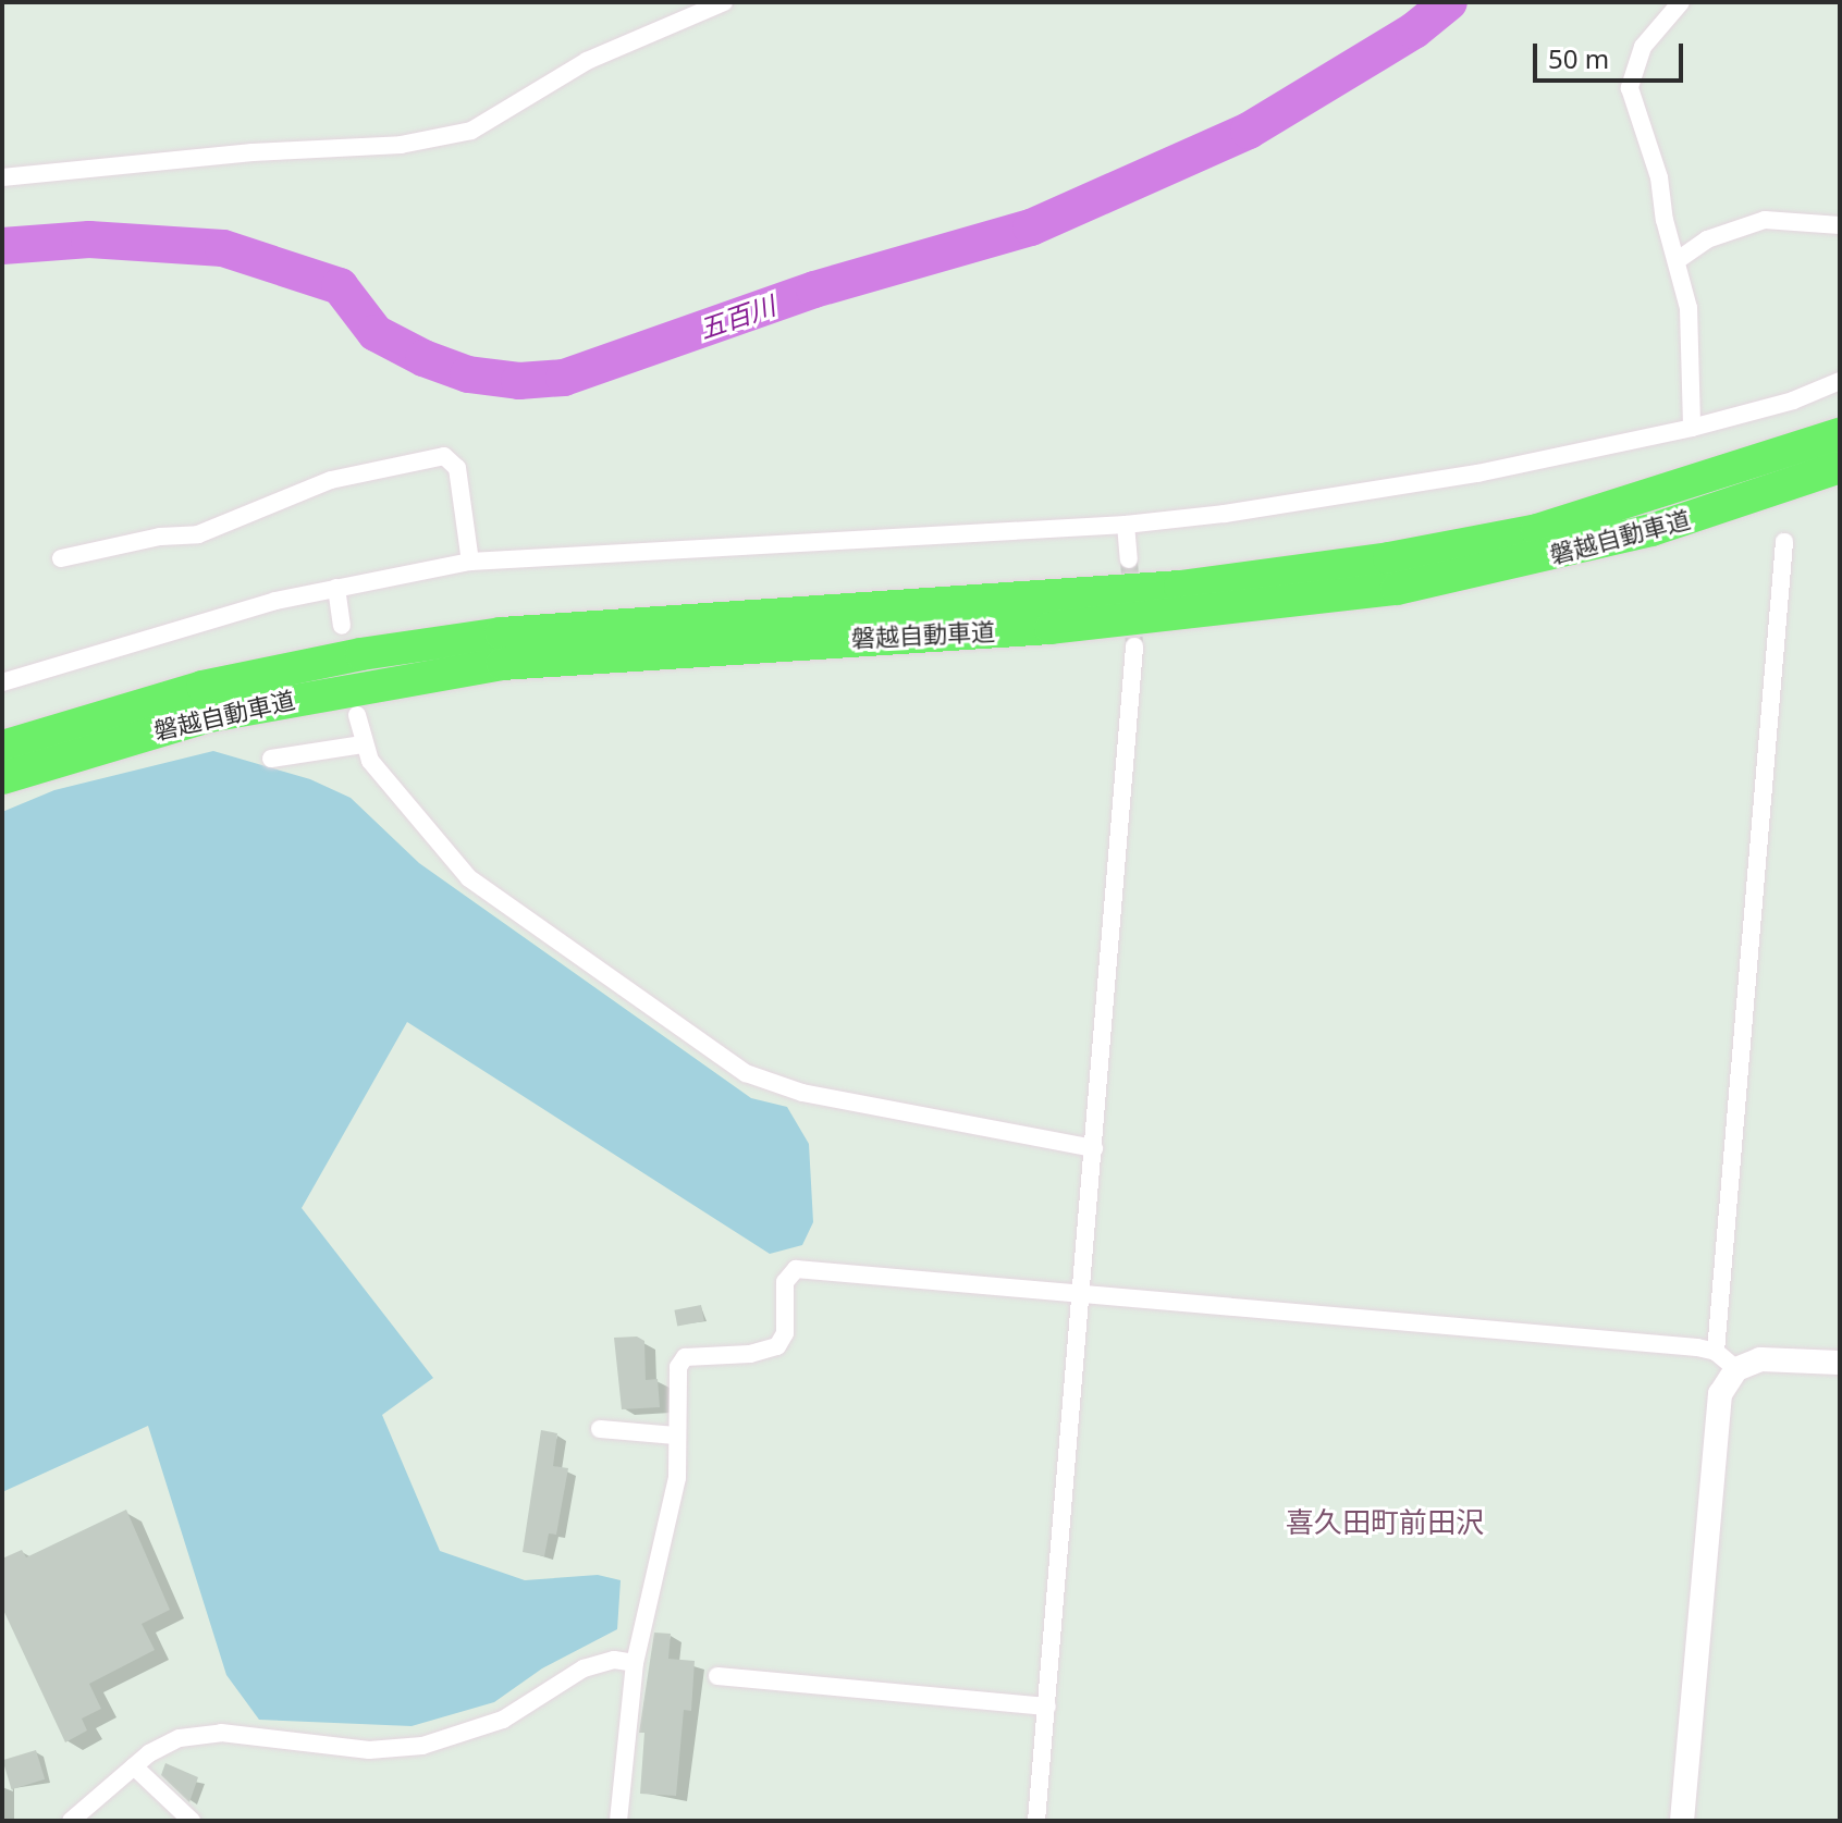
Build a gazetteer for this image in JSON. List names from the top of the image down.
{
  "streets": {
    "highway": ["磐越自動車道"]
  },
  "districts": ["喜久田町前田沢"],
  "water": ["五百川"],
  "scale_bar": "50 m"
}
